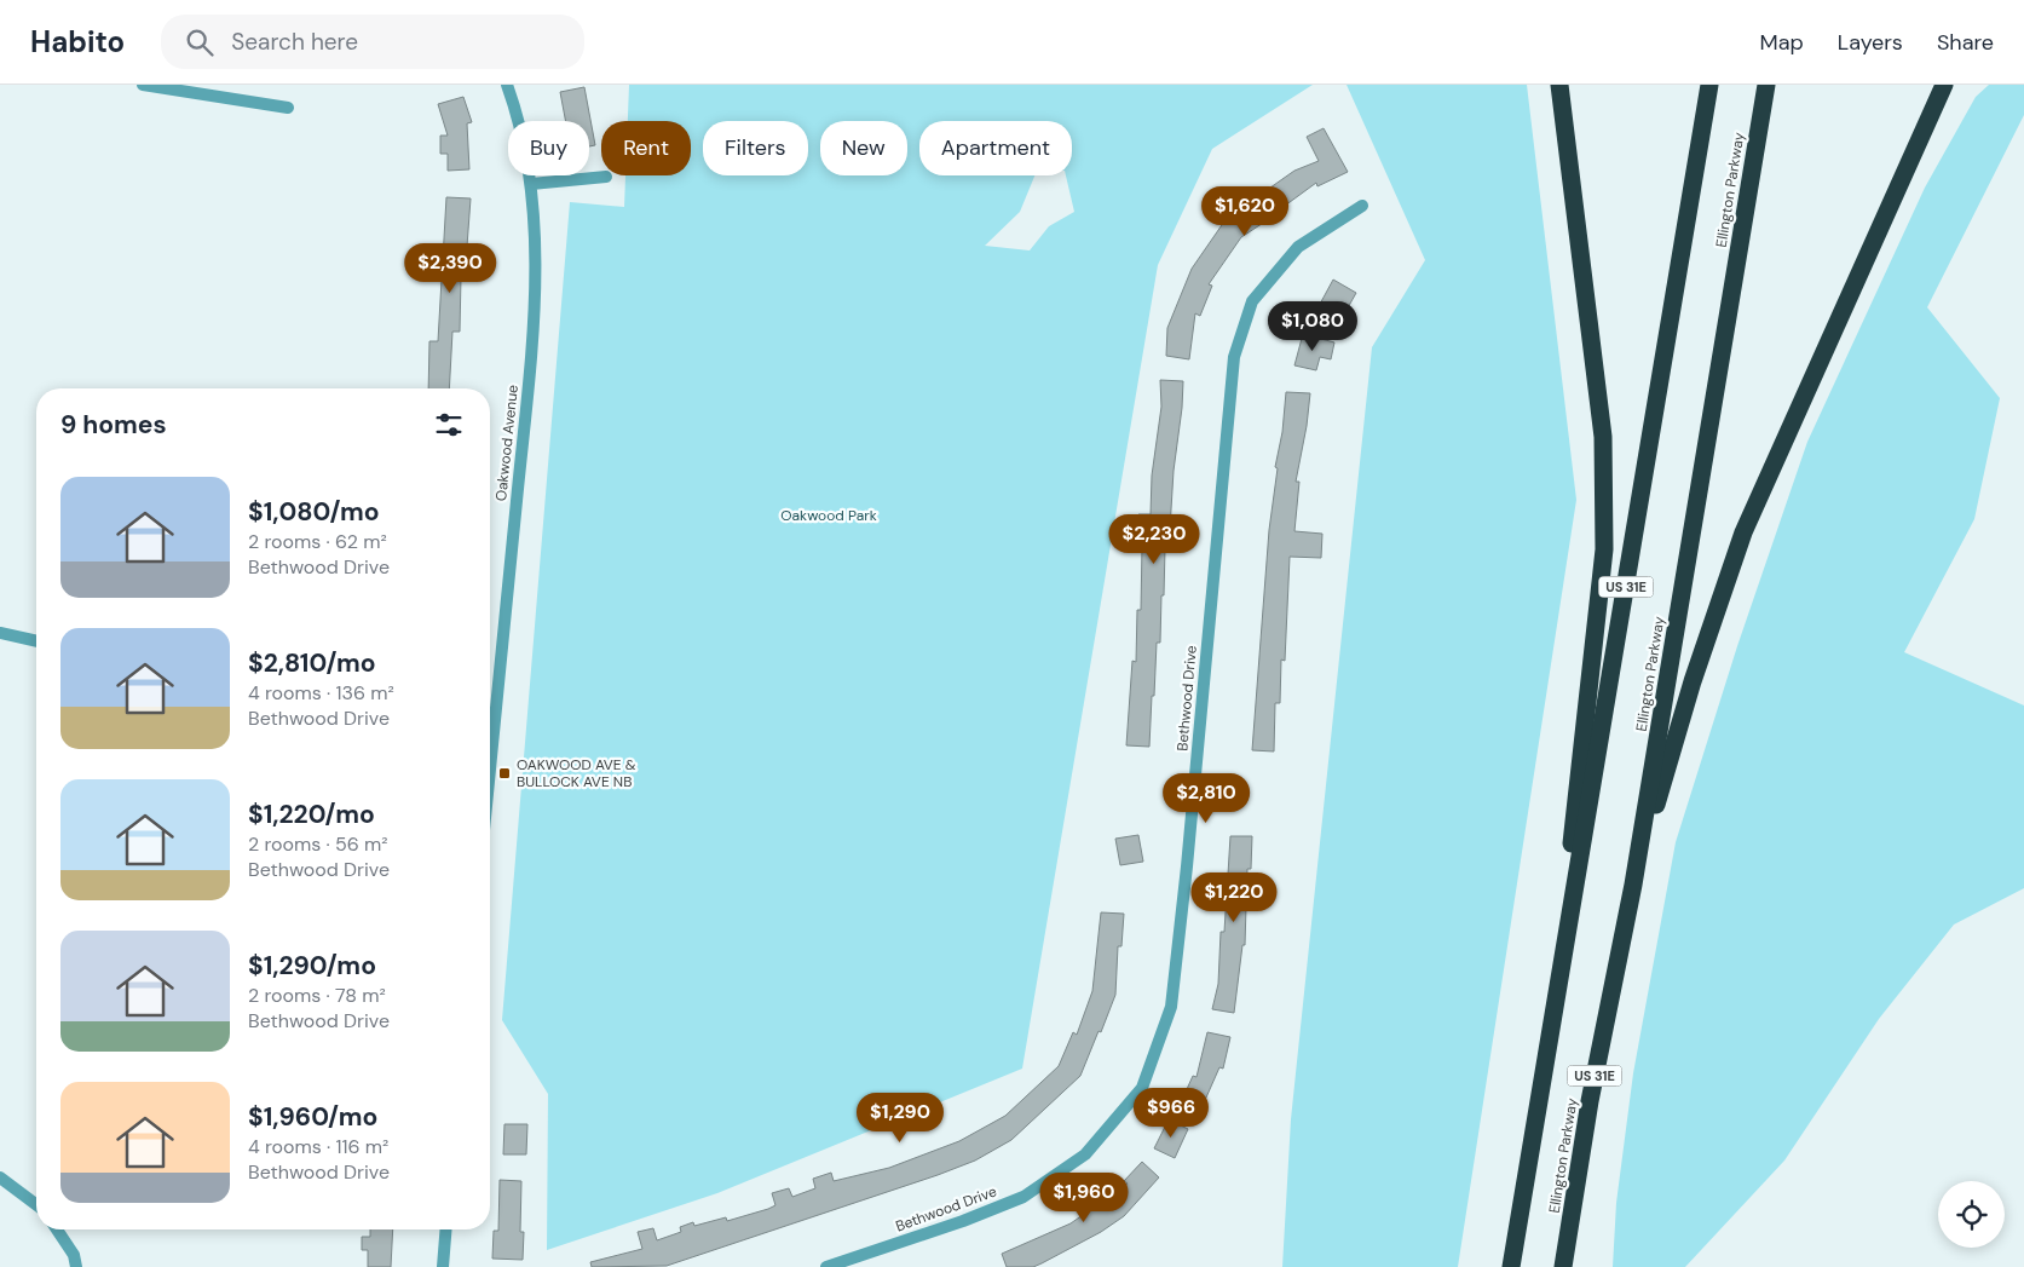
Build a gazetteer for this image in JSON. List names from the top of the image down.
{
  "streets": {
    "highway": ["Ellington Parkway", "US 31E"],
    "street": ["Oakwood Avenue", "Bethwood Drive"]
  },
  "parks": ["Oakwood Park"],
  "places": {
    "transit": ["OAKWOOD AVE & BULLOCK AVE NB"]
  },
  "page": {
    "header": "Habito",
    "search": "Search here",
    "nav": ["Map", "Layers", "Share"],
    "chip": [
      "Buy",
      "Rent",
      "Filters",
      "New",
      "Apartment"
    ],
    "price": [
      "$1,620",
      "$2,390",
      "$1,080",
      "$2,230",
      "$2,810",
      "$1,220",
      "$966",
      "$1,290",
      "$1,960"
    ],
    "heading": "9 homes",
    "list": [
      {
        "name": "$1,080/mo",
        "note": "2 rooms · 62 m² · Bethwood Drive"
      },
      {
        "name": "$2,810/mo",
        "note": "4 rooms · 136 m² · Bethwood Drive"
      },
      {
        "name": "$1,220/mo",
        "note": "2 rooms · 56 m² · Bethwood Drive"
      },
      {
        "name": "$1,290/mo",
        "note": "2 rooms · 78 m² · Bethwood Drive"
      },
      {
        "name": "$1,960/mo",
        "note": "4 rooms · 116 m² · Bethwood Drive"
      }
    ]
  }
}
